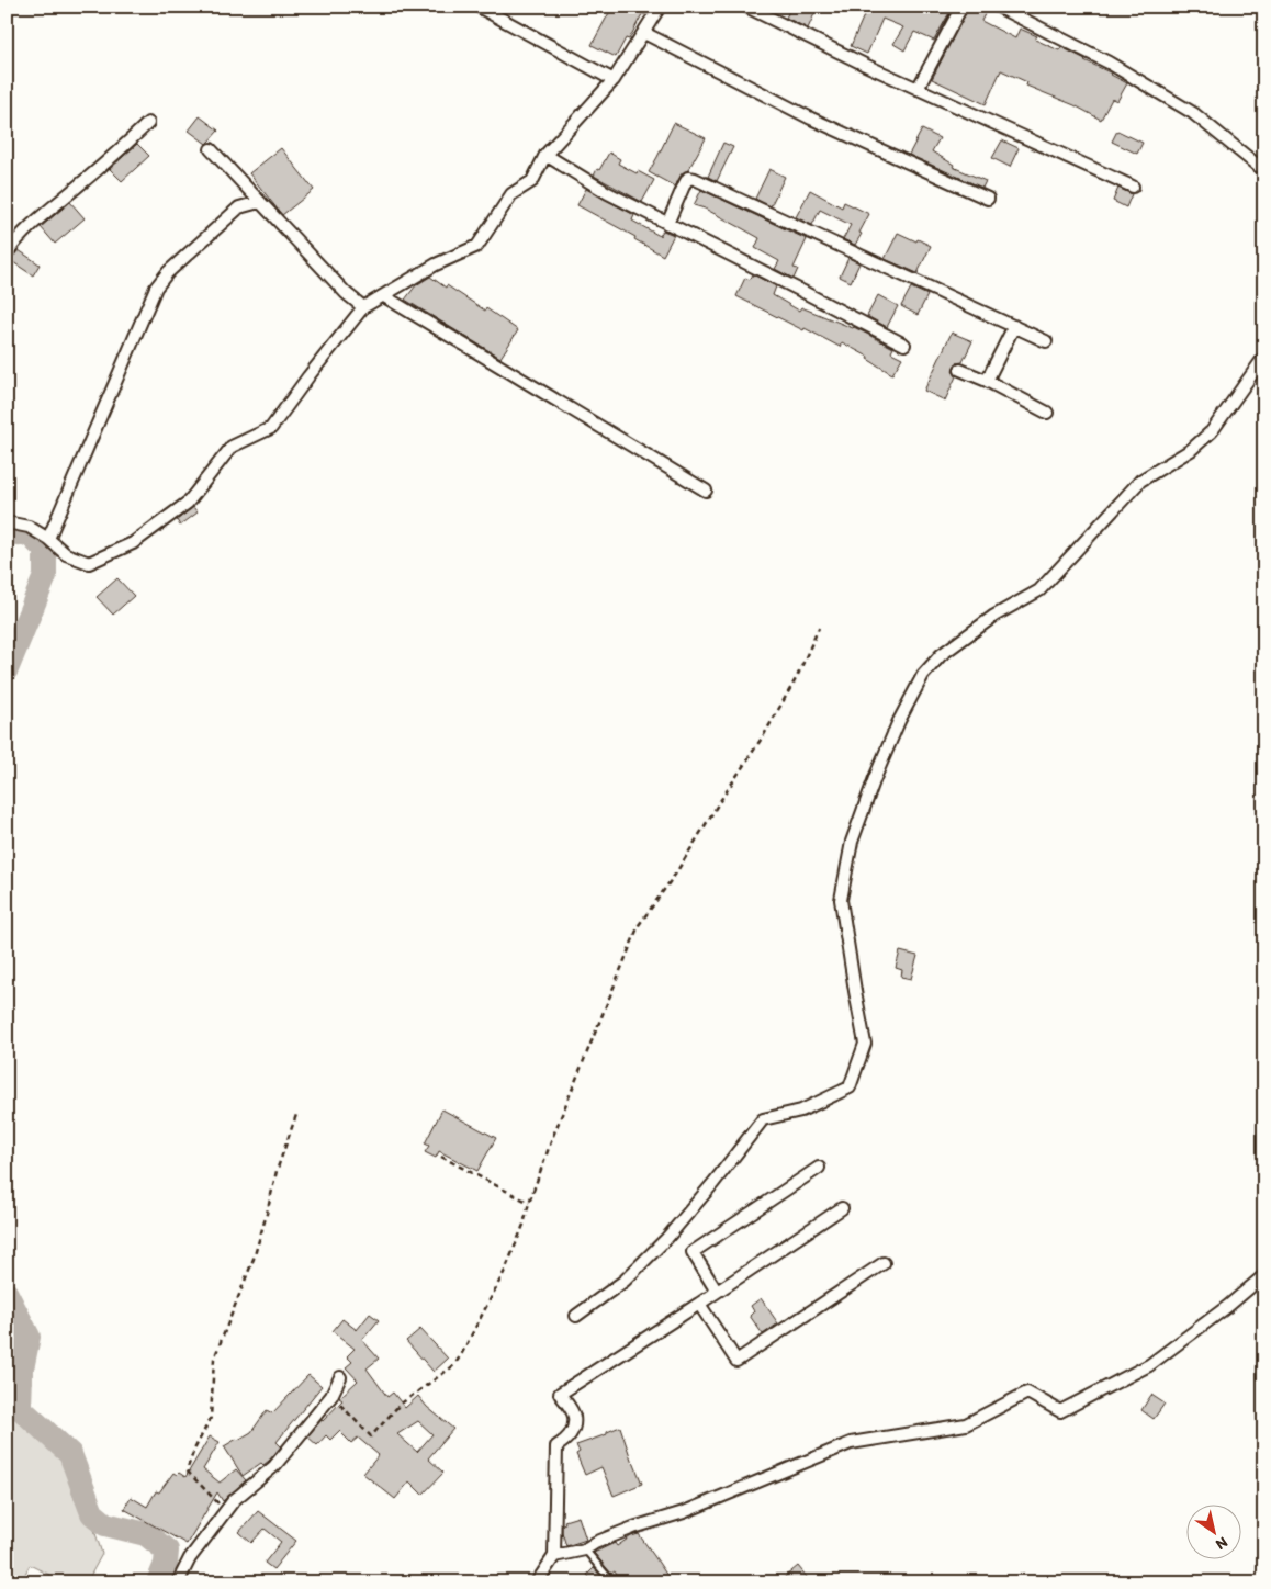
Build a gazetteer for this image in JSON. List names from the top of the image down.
{
  "north": "bottom right"
}
